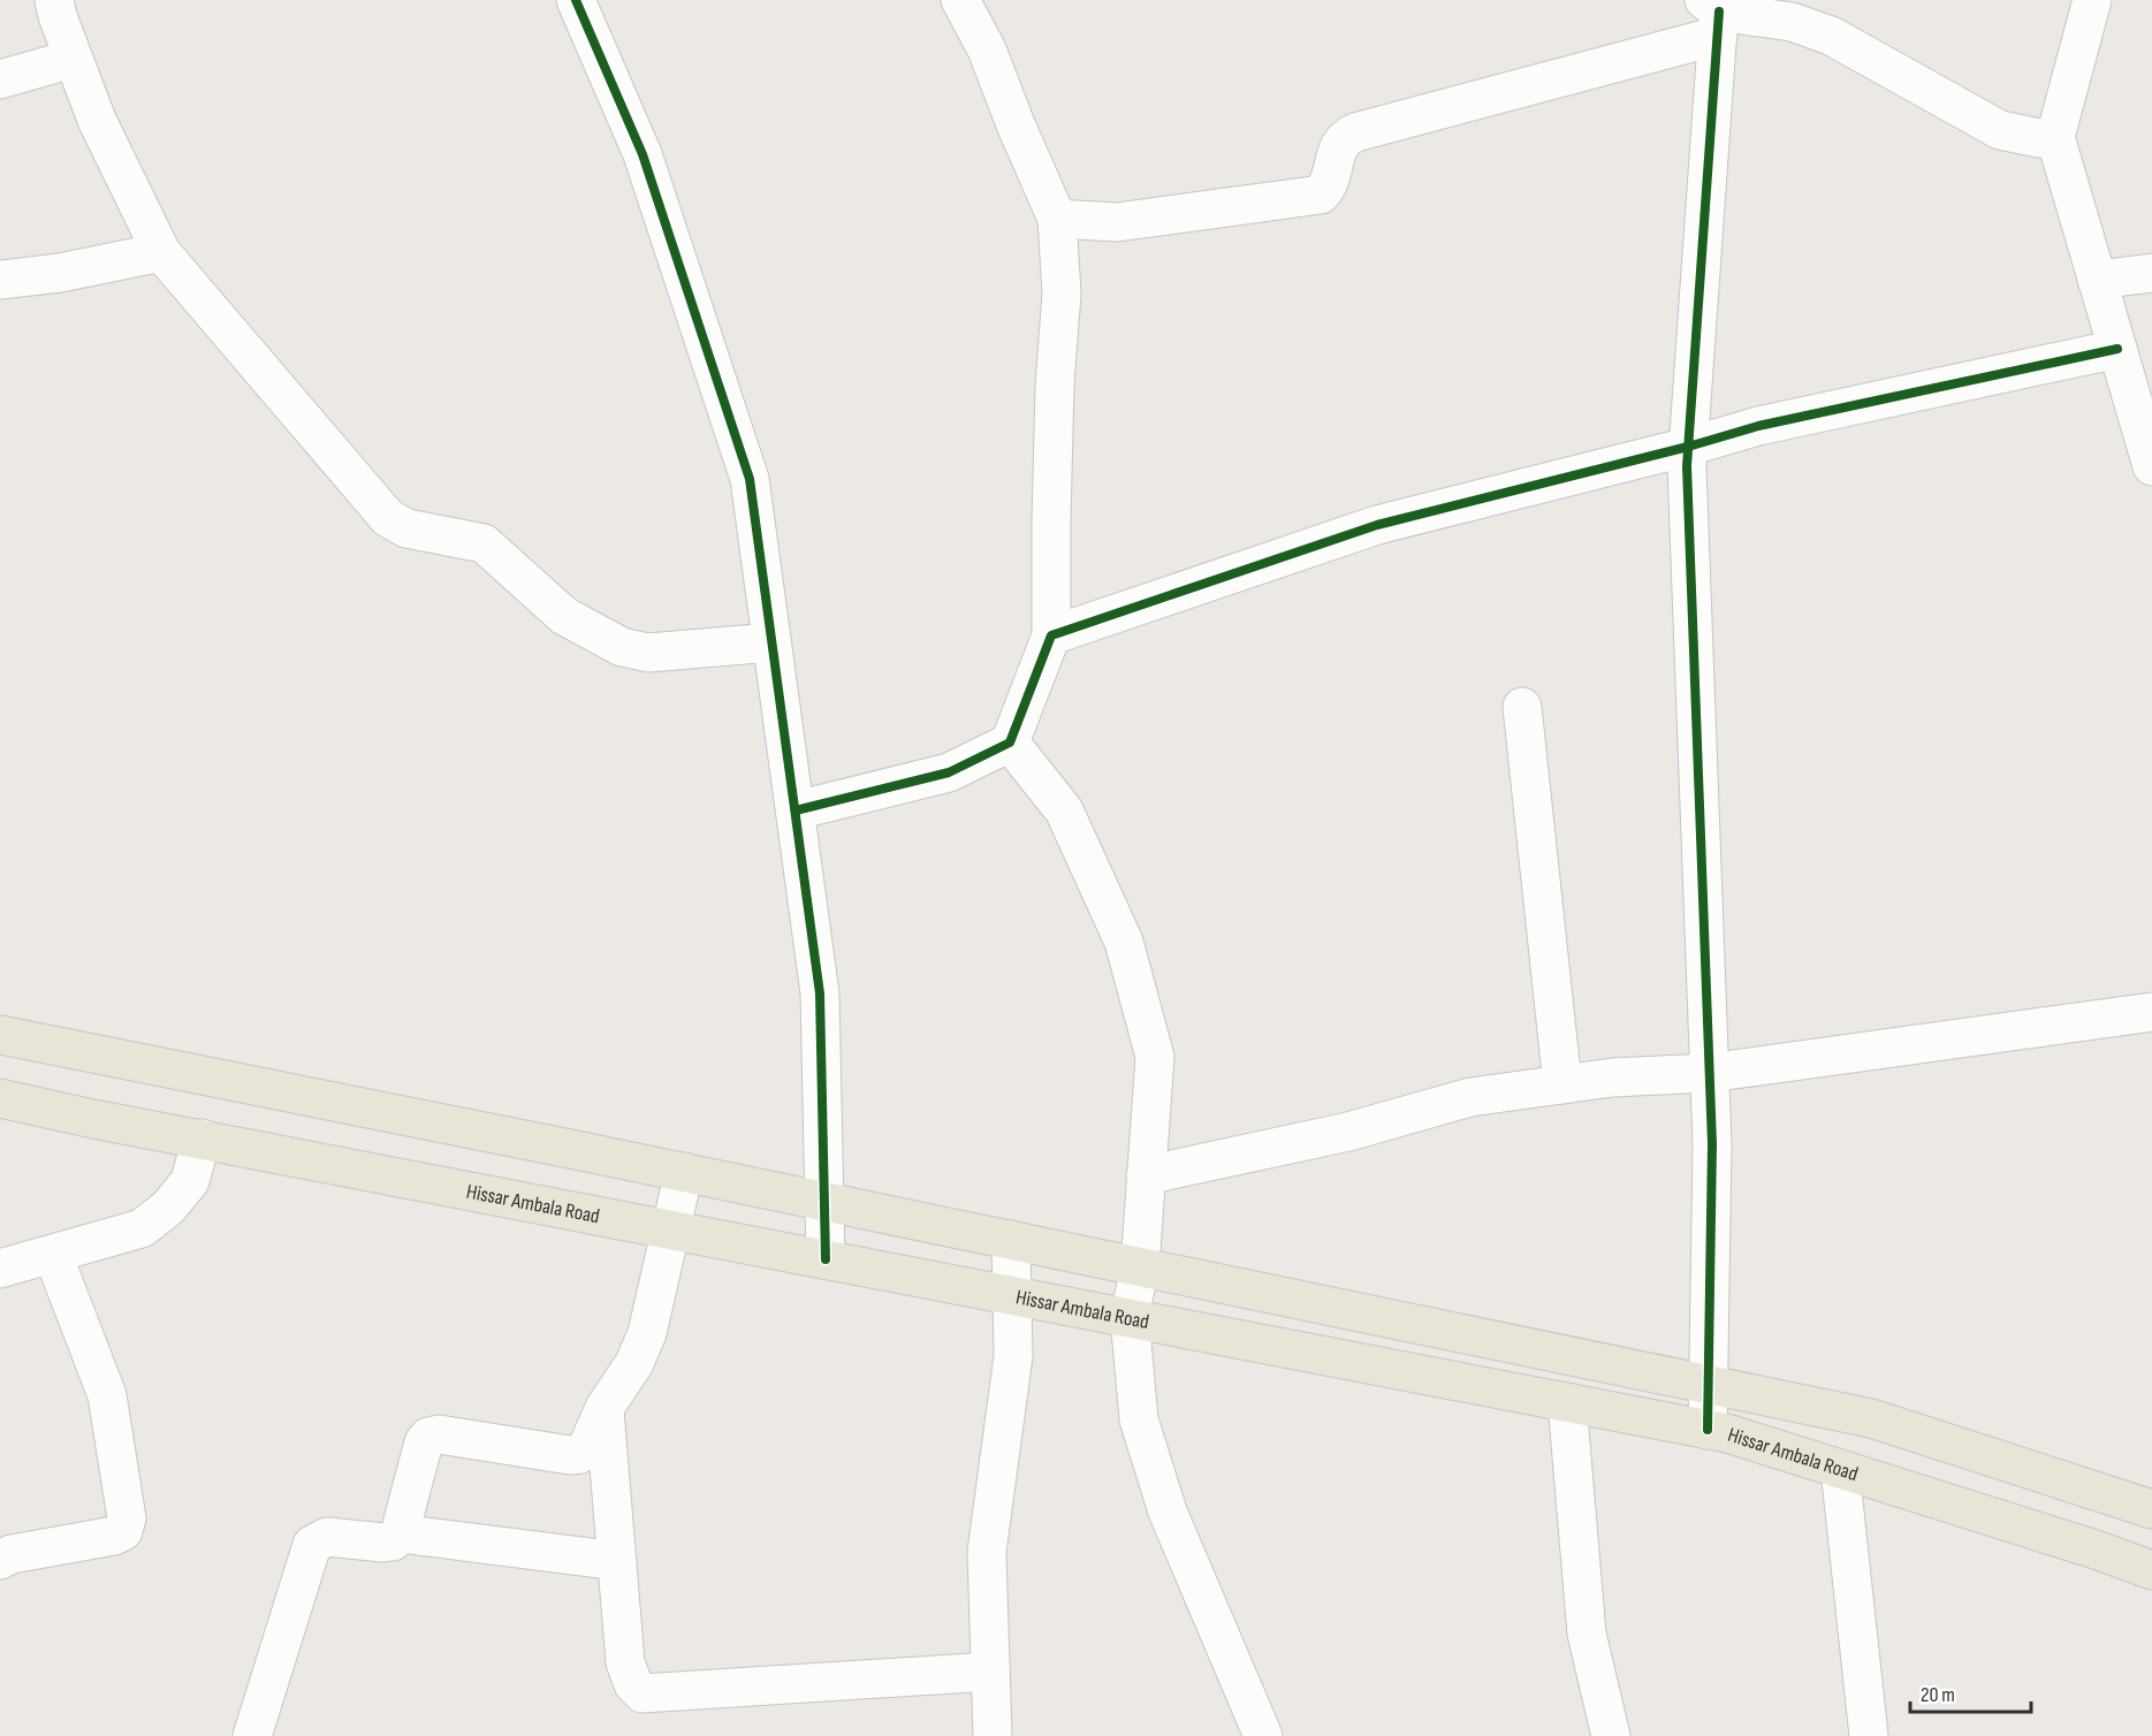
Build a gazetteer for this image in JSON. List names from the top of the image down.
{
  "streets": {
    "main road": ["Hissar Ambala Road"]
  },
  "scale_bar": "20 m"
}
